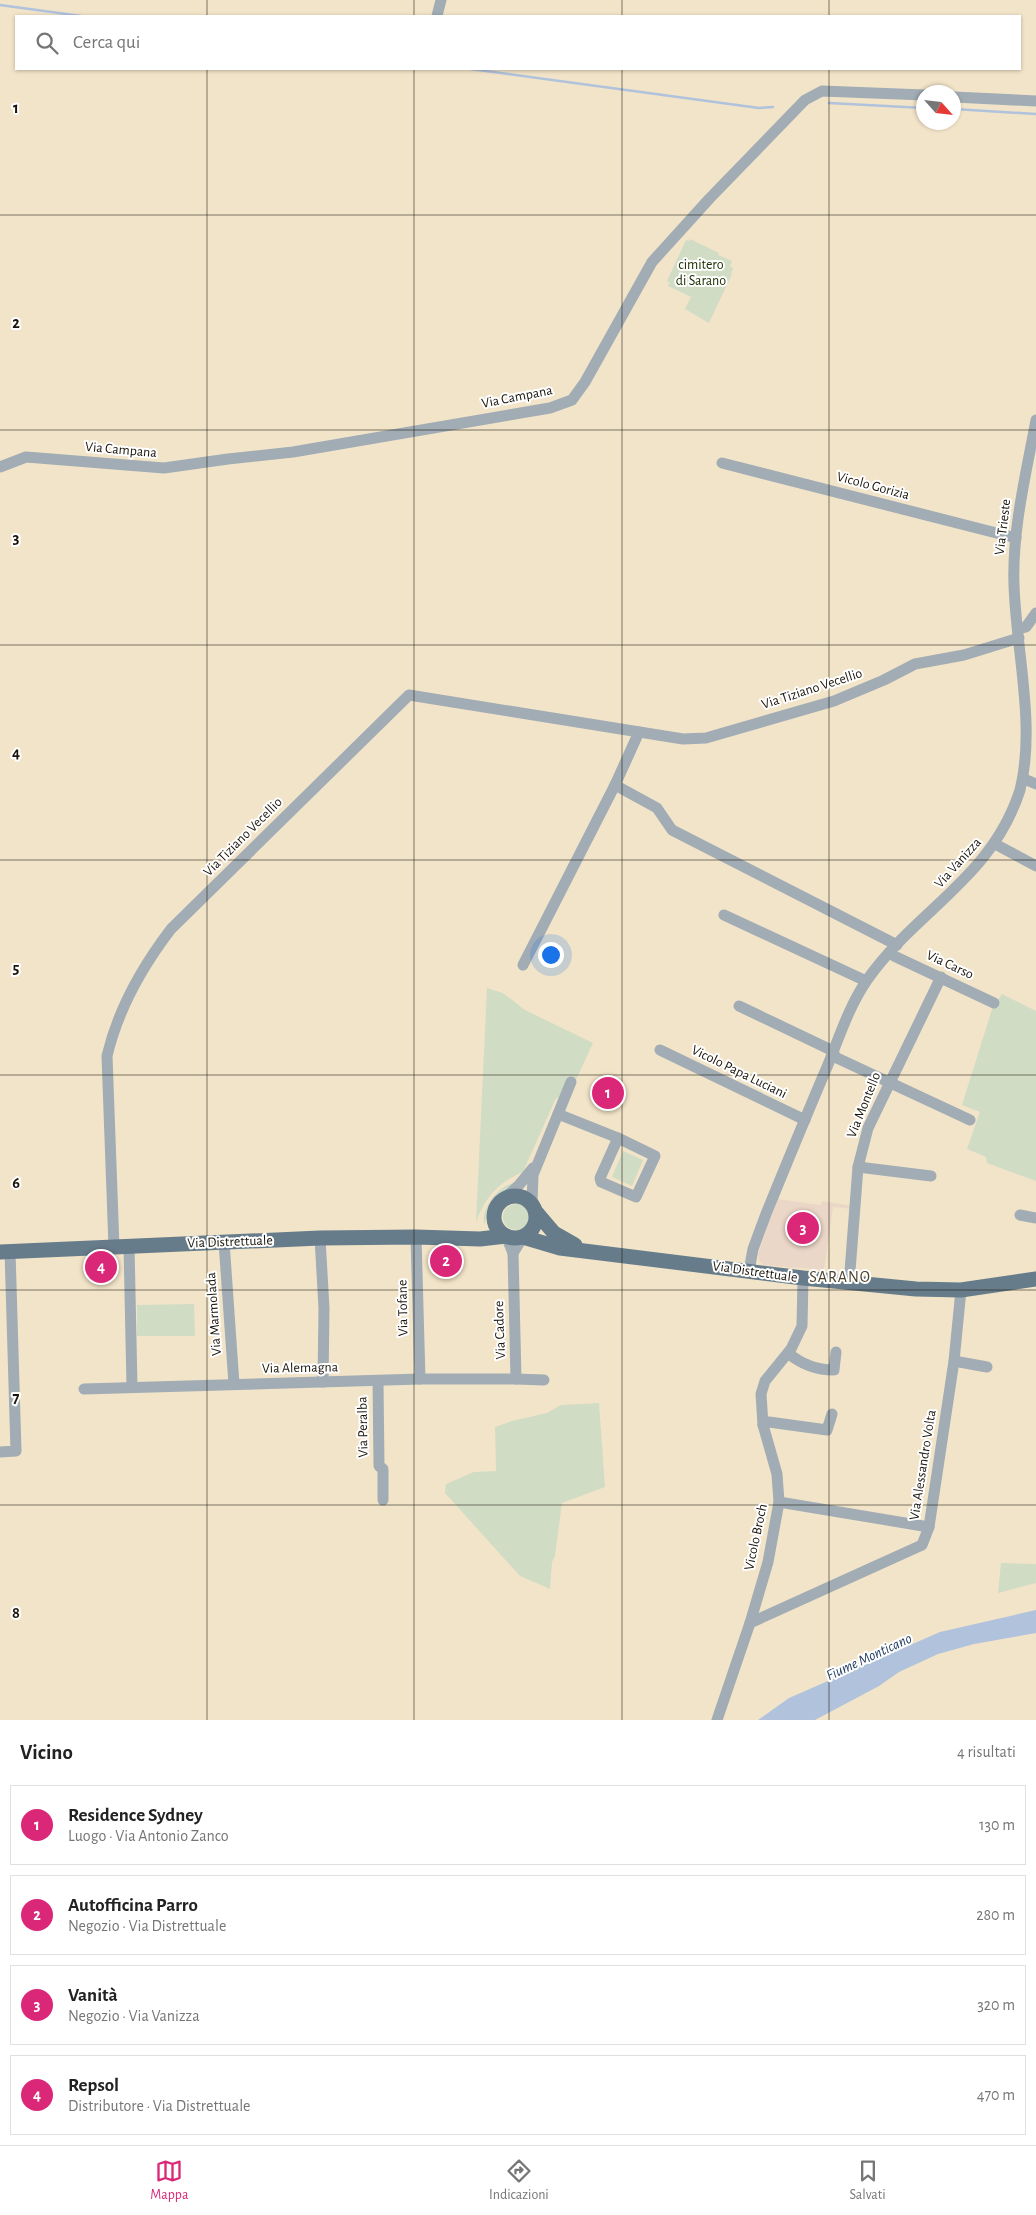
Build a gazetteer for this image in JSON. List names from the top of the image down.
{
  "streets": {
    "main road": ["Via Distrettuale"],
    "street": [
      "Via Campana",
      "Vicolo Gorizia",
      "Via Trieste",
      "Via Tiziano Vecellio",
      "Via Vanizza",
      "Via Carso",
      "Vicolo Papa Luciani",
      "Via Montello",
      "Via Tofane",
      "Via Marmolada",
      "Via Cadore",
      "Via Alemagna",
      "Via Peralba",
      "Via Alessandro Volta",
      "Vicolo Broch"
    ]
  },
  "crossings": [
    ["Vicolo Gorizia", "Via Trieste"],
    ["Via Trieste", "Via Tiziano Vecellio"],
    ["Via Trieste", "Via Vanizza"],
    ["Via Tiziano Vecellio", "Via Vanizza"],
    ["Via Tiziano Vecellio", "Via Distrettuale"],
    ["Via Vanizza", "Via Carso"],
    ["Via Vanizza", "Vicolo Papa Luciani"],
    ["Via Vanizza", "Via Distrettuale"],
    ["Via Carso", "Via Montello"],
    ["Via Montello", "Via Distrettuale"],
    ["Via Distrettuale", "Via Tofane"],
    ["Via Distrettuale", "Via Marmolada"],
    ["Via Distrettuale", "Via Cadore"],
    ["Via Distrettuale", "Via Alessandro Volta"],
    ["Via Distrettuale", "Vicolo Broch"],
    ["Via Tofane", "Via Alemagna"],
    ["Via Marmolada", "Via Alemagna"],
    ["Via Cadore", "Via Alemagna"],
    ["Via Alemagna", "Via Peralba"],
    ["Via Alessandro Volta", "Vicolo Broch"]
  ],
  "districts": ["SARANO"],
  "water": ["Fiume Monticano"],
  "parks": ["cimitero di Sarano"],
  "north": "bottom right",
  "page": {
    "search": "Cerca qui",
    "pins": [
      "1",
      "3",
      "2",
      "4"
    ],
    "heading": ["Vicino", "4 risultati"],
    "list": [
      {
        "mark": "1",
        "name": "Residence Sydney",
        "note": "Luogo · Via Antonio Zanco",
        "value": "130 m"
      },
      {
        "mark": "2",
        "name": "Autofficina Parro",
        "note": "Negozio · Via Distrettuale",
        "value": "280 m"
      },
      {
        "mark": "3",
        "name": "Vanità",
        "note": "Negozio · Via Vanizza",
        "value": "320 m"
      },
      {
        "mark": "4",
        "name": "Repsol",
        "note": "Distributore · Via Distrettuale",
        "value": "470 m"
      }
    ],
    "nav": ["Mappa", "Indicazioni", "Salvati"]
  },
  "grid": {
    "rows": [
      "1",
      "2",
      "3",
      "4",
      "5",
      "6",
      "7",
      "8"
    ]
  }
}
